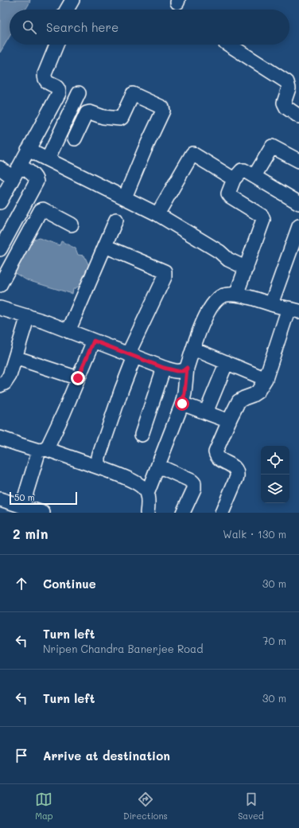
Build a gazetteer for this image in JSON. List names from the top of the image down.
{
  "scale_bar": "50 m",
  "page": {
    "search": "Search here",
    "scale": "50 m",
    "heading": ["2 min", "Walk · 130 m"],
    "list": [
      ["Continue", "30 m"],
      ["Turn left", "Nripen Chandra Banerjee Road", "70 m"],
      ["Turn left", "30 m"],
      "Arrive at destination"
    ],
    "nav": ["Map", "Directions", "Saved"]
  }
}
